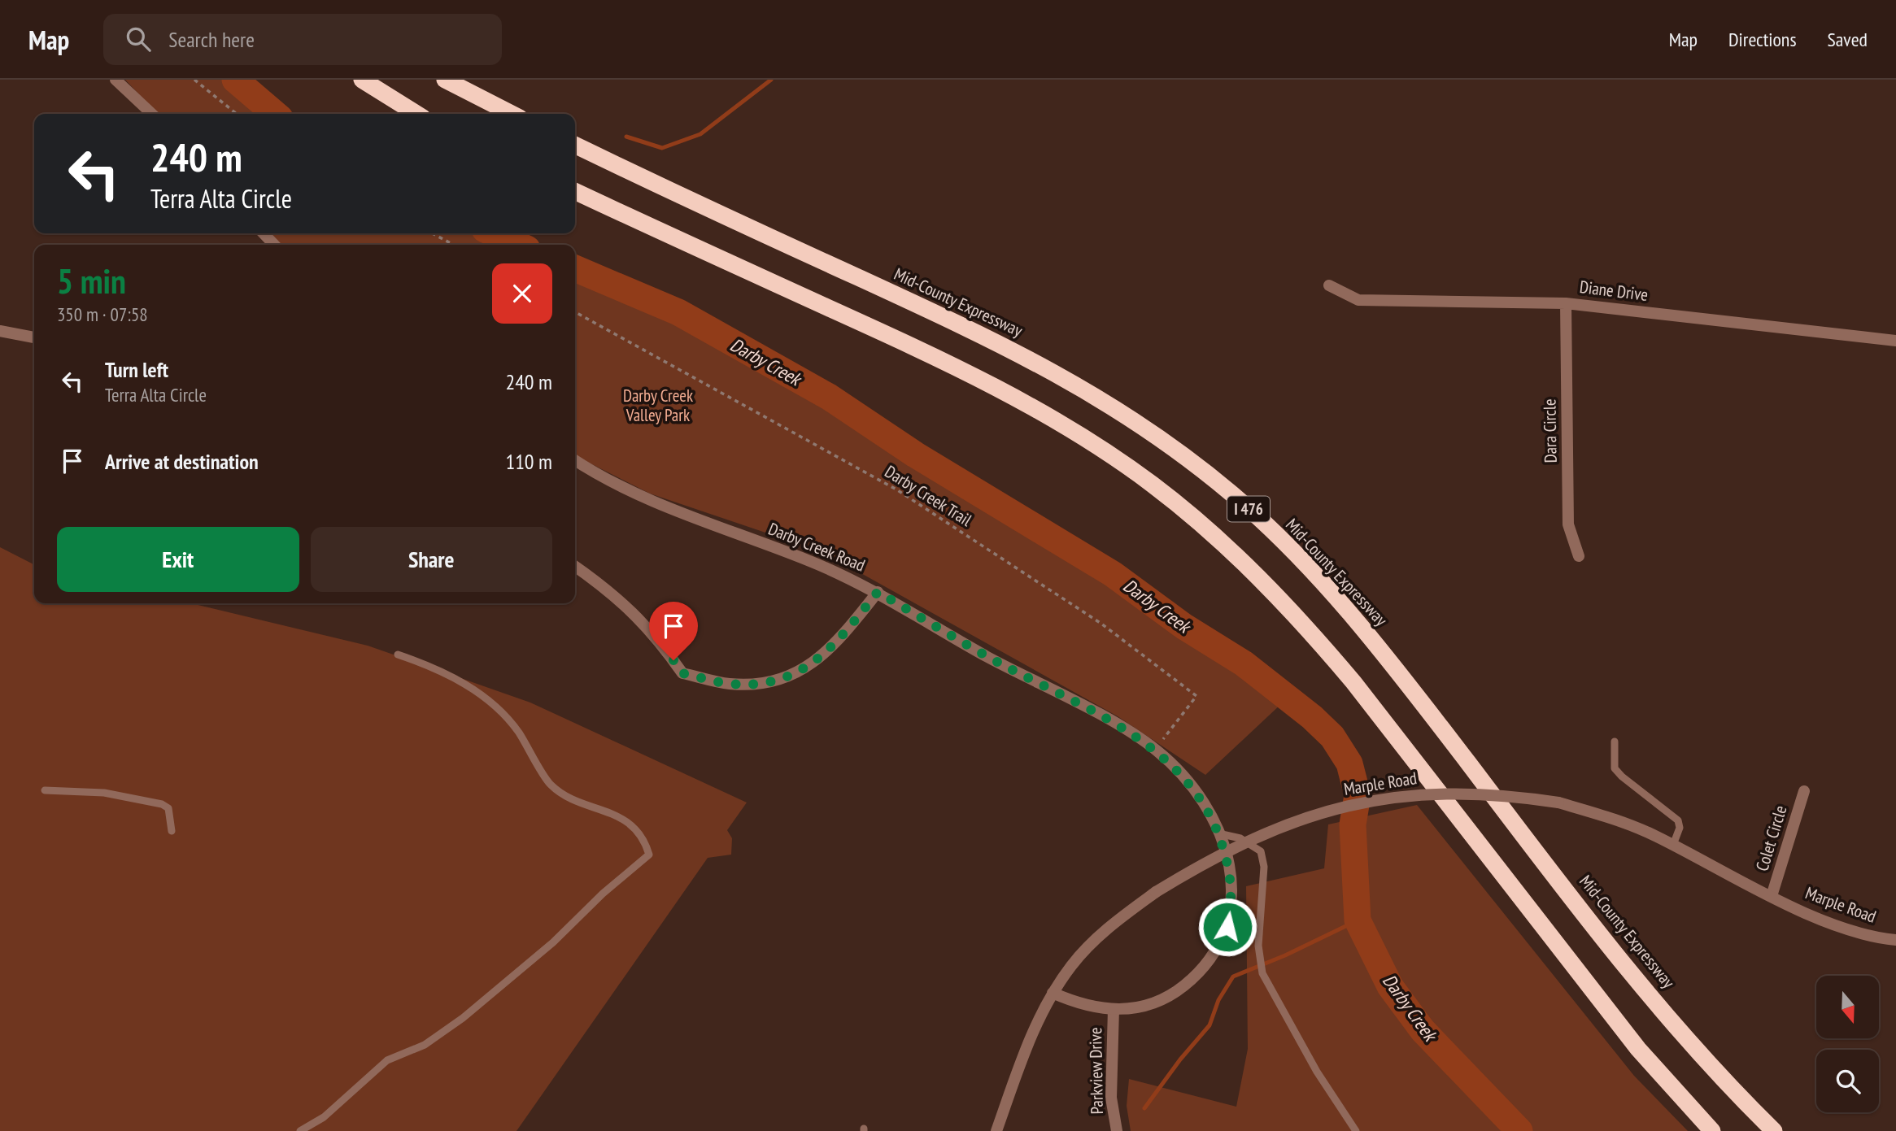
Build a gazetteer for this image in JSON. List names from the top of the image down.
{
  "streets": {
    "highway": ["Mid-County Expressway", "I 476"],
    "street": [
      "Diane Drive",
      "Dara Circle",
      "Darby Creek Road",
      "Marple Road",
      "Colet Circle",
      "Parkview Drive"
    ],
    "path": ["Darby Creek Trail"]
  },
  "crossings": [
    ["Diane Drive", "Dara Circle"],
    ["Darby Creek Trail", "Darby Creek Road"],
    ["Darby Creek Road", "Marple Road"],
    ["Darby Creek Road", "Parkview Drive"],
    ["Marple Road", "Colet Circle"]
  ],
  "water": ["Darby Creek"],
  "parks": ["Darby Creek Valley Park"],
  "north": "bottom",
  "page": {
    "header": "Map",
    "search": "Search here",
    "nav": ["Map", "Directions", "Saved"],
    "turn": ["240 m", "Terra Alta Circle"],
    "heading": ["5 min", "350 m · 07:58"],
    "list": [
      {
        "name": "Turn left",
        "note": "Terra Alta Circle",
        "value": "240 m"
      },
      {
        "name": "Arrive at destination",
        "value": "110 m"
      }
    ],
    "buttons": ["Exit", "Share"]
  }
}
